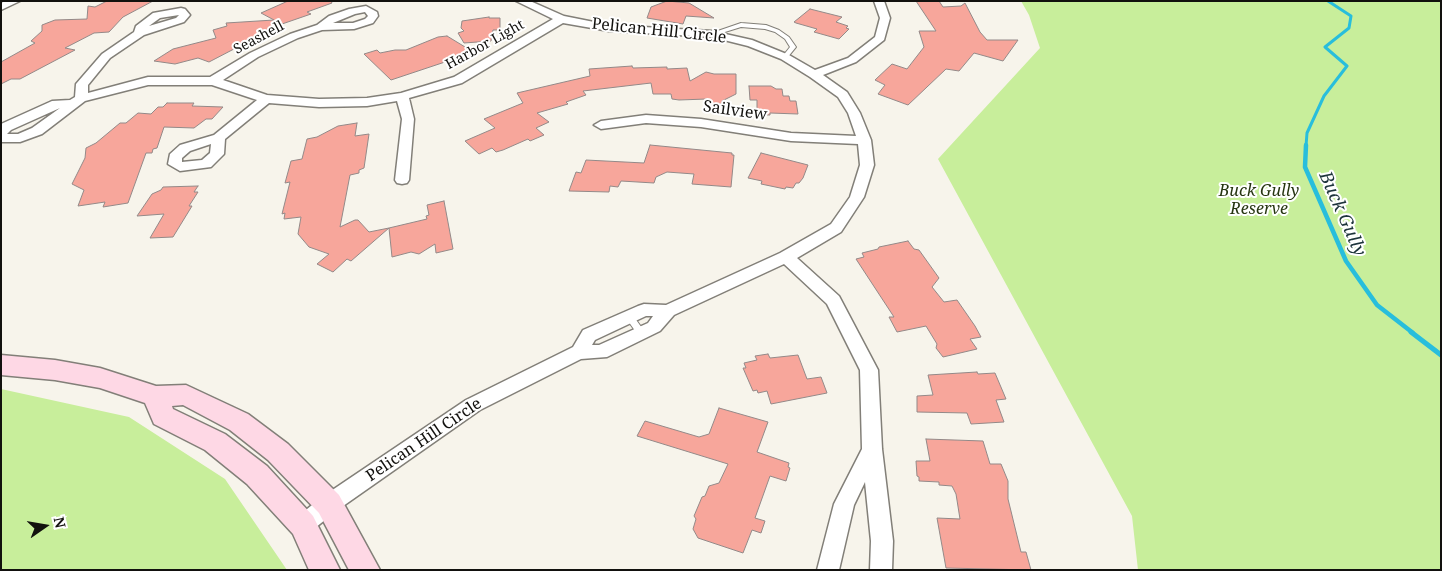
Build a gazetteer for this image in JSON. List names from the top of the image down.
{
  "streets": {
    "street": [
      "Pelican Hill Circle",
      "Seashell",
      "Harbor Light",
      "Sailview"
    ]
  },
  "crossings": [
    ["Pelican Hill Circle", "Harbor Light"],
    ["Pelican Hill Circle", "Sailview"],
    ["Seashell", "Harbor Light"]
  ],
  "water": ["Buck Gully"],
  "parks": ["Buck Gully Reserve"],
  "north": "right"
}
